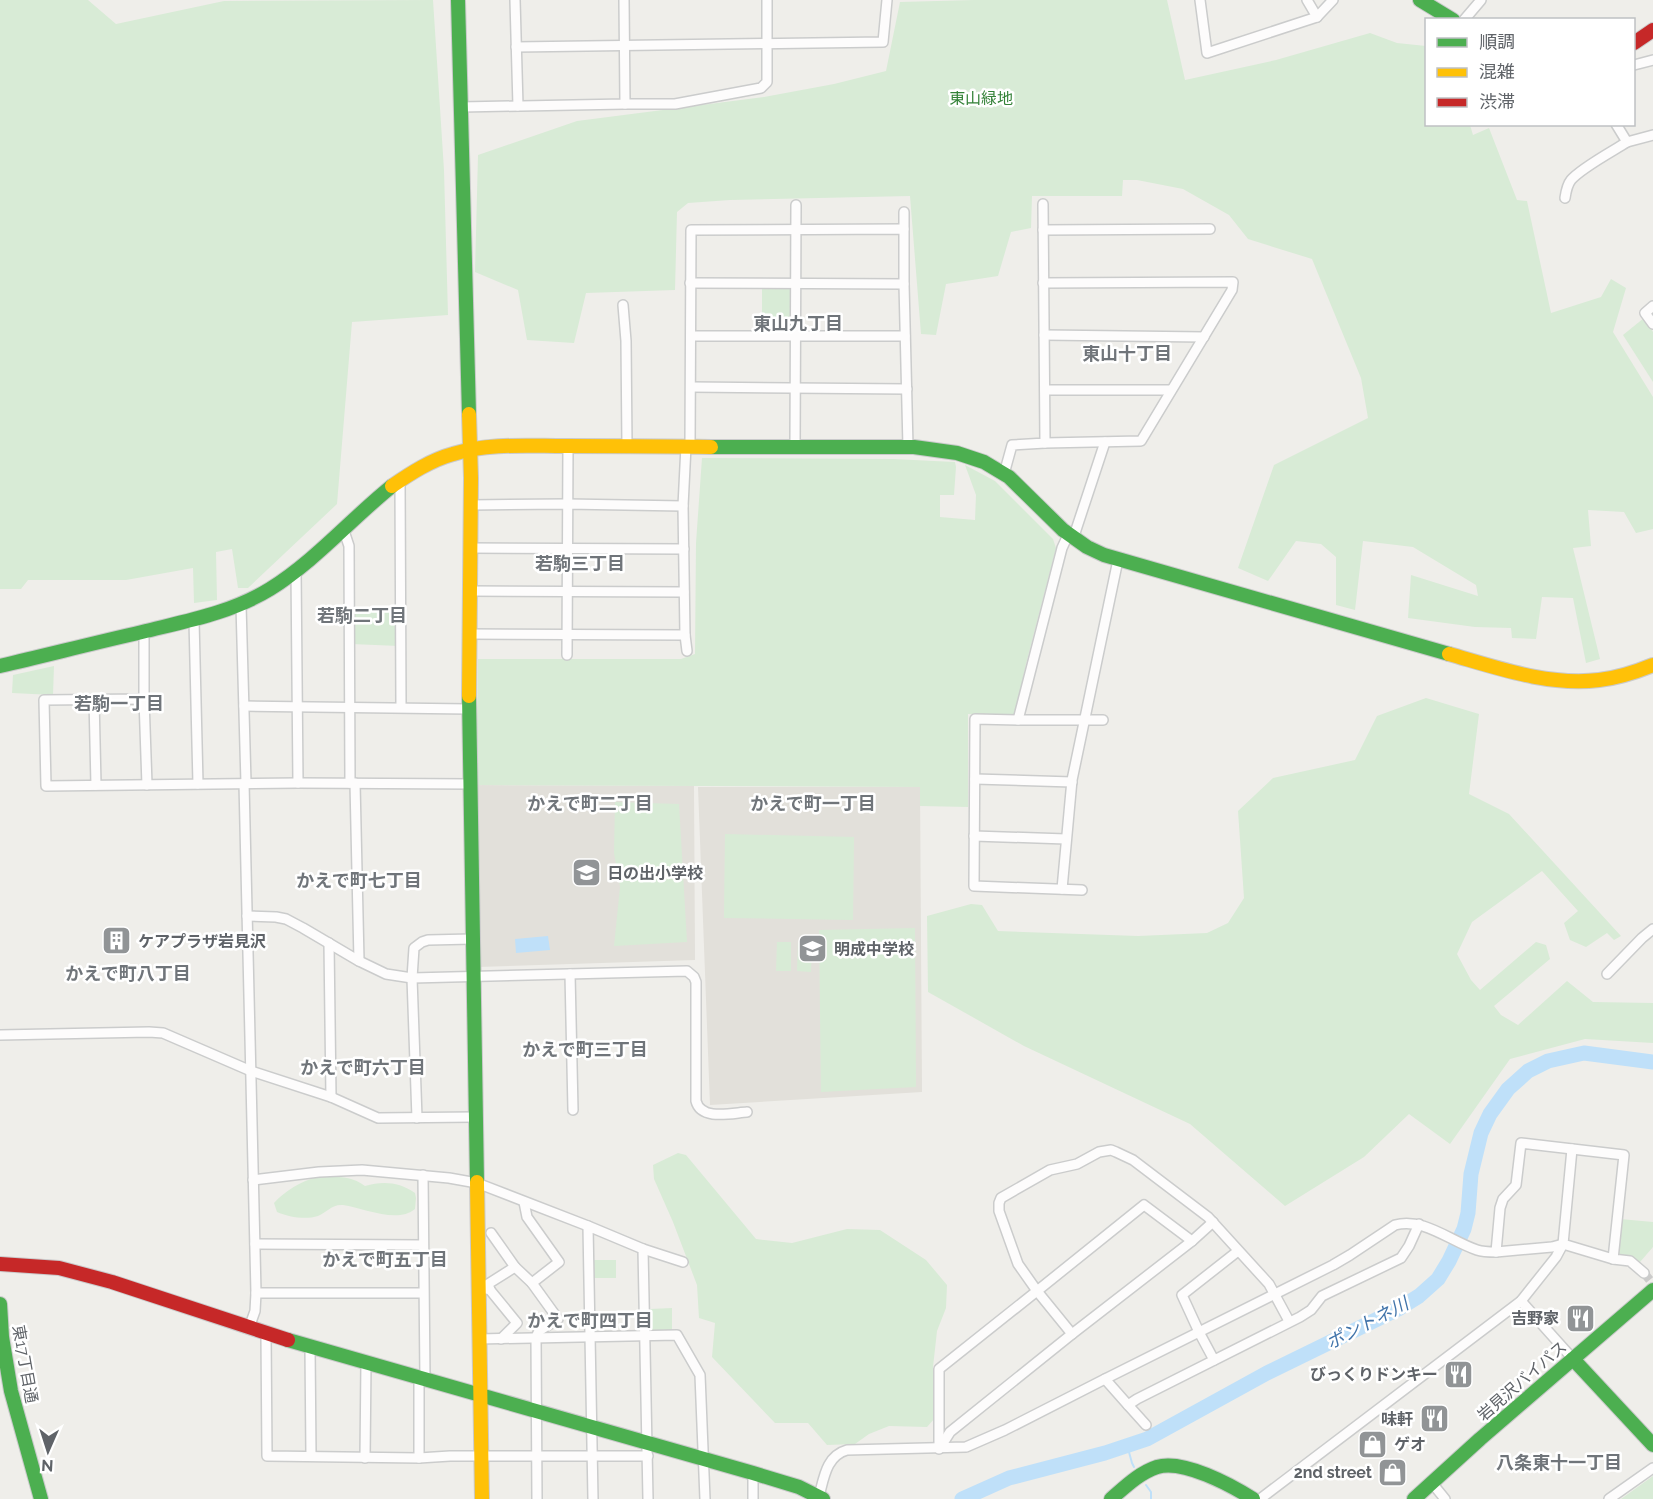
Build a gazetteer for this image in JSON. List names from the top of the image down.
{
  "streets": {
    "main road": ["東17丁目通", "岩見沢バイパス"]
  },
  "districts": [
    "東山九丁目",
    "東山十丁目",
    "若駒三丁目",
    "若駒二丁目",
    "若駒一丁目",
    "かえで町二丁目",
    "かえで町一丁目",
    "かえで町七丁目",
    "かえで町八丁目",
    "かえで町三丁目",
    "かえで町六丁目",
    "かえで町五丁目",
    "かえで町四丁目",
    "八条東十一丁目"
  ],
  "water": ["ポントネ川"],
  "parks": ["東山緑地"],
  "places": {
    "school or university": ["日の出小学校", "明成中学校"],
    "building": ["ケアプラザ岩見沢"],
    "restaurant": ["吉野家", "びっくりドンキー", "味軒"],
    "shop": ["ゲオ", "2nd street"]
  },
  "legend": ["順調", "混雑", "渋滞"],
  "north": "bottom"
}
